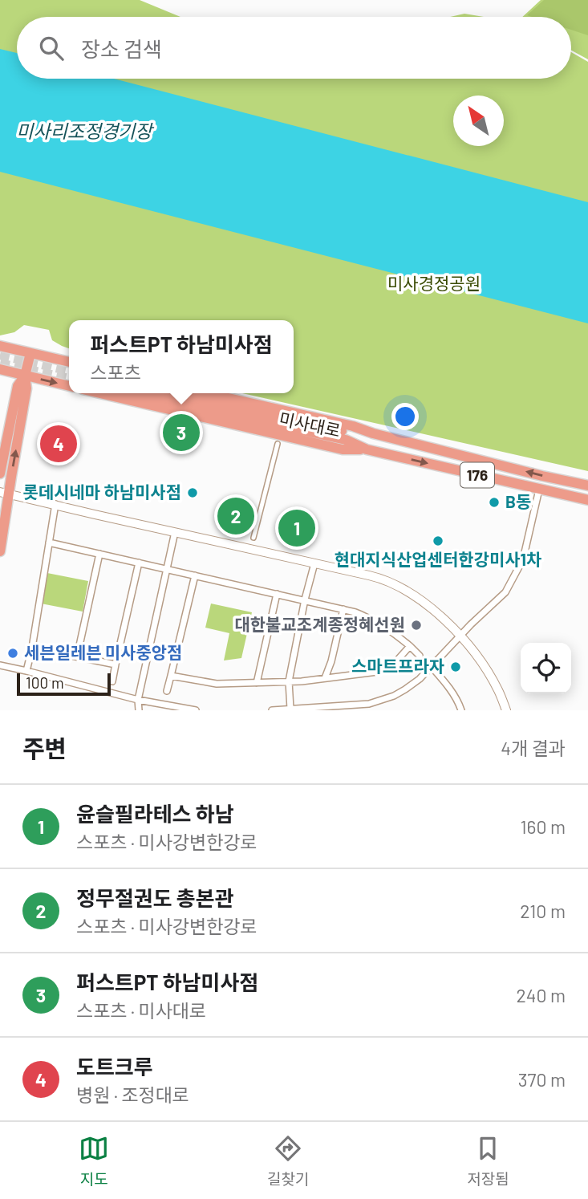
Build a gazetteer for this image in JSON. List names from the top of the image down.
{
  "streets": {
    "main road": ["미사대로", "176"]
  },
  "water": ["미사리조정경기장"],
  "parks": ["미사경정공원"],
  "places": [
    "롯데시네마 하남미사점",
    "B동",
    "현대지식산업센터한강미사1차",
    "대한불교조계종정혜선원",
    "세븐일레븐 미사중앙점",
    "스마트프라자"
  ],
  "scale_bar": "100 m",
  "north": "top left",
  "page": {
    "search": "장소 검색",
    "popup": ["퍼스트PT 하남미사점", "스포츠"],
    "pins": [
      "3",
      "4",
      "2",
      "1"
    ],
    "scale": "100 m",
    "heading": ["주변", "4개 결과"],
    "list": [
      {
        "mark": "1",
        "name": "윤슬필라테스 하남",
        "note": "스포츠 · 미사강변한강로",
        "value": "160 m"
      },
      {
        "mark": "2",
        "name": "정무절권도 총본관",
        "note": "스포츠 · 미사강변한강로",
        "value": "210 m"
      },
      {
        "mark": "3",
        "name": "퍼스트PT 하남미사점",
        "note": "스포츠 · 미사대로",
        "value": "240 m"
      },
      {
        "mark": "4",
        "name": "도트크루",
        "note": "병원 · 조정대로",
        "value": "370 m"
      }
    ],
    "nav": ["지도", "길찾기", "저장됨"]
  }
}
